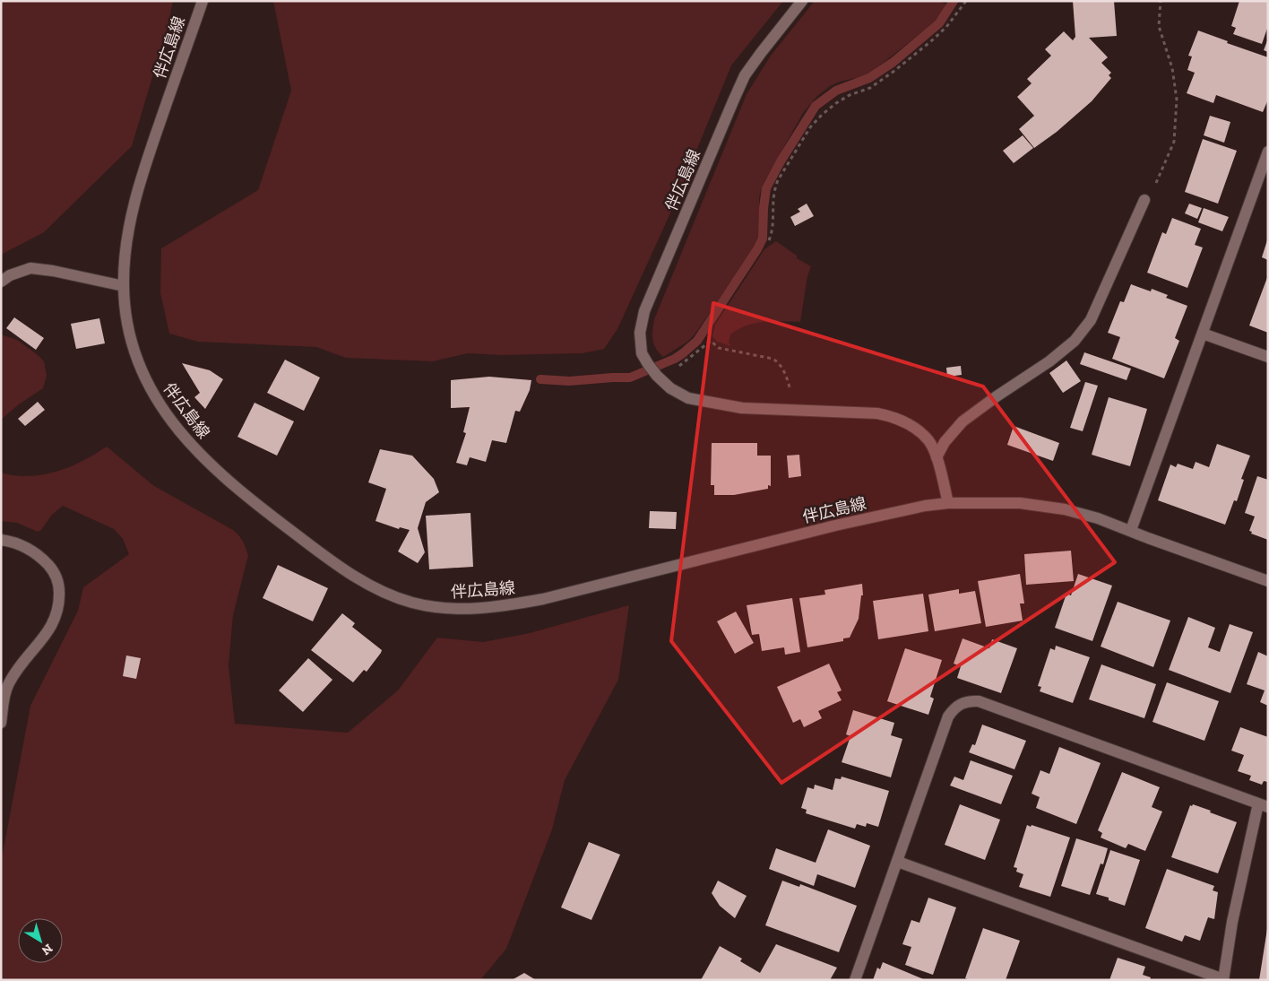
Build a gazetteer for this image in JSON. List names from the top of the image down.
{
  "streets": {
    "main road": ["伴広島線"]
  },
  "north": "bottom right"
}
